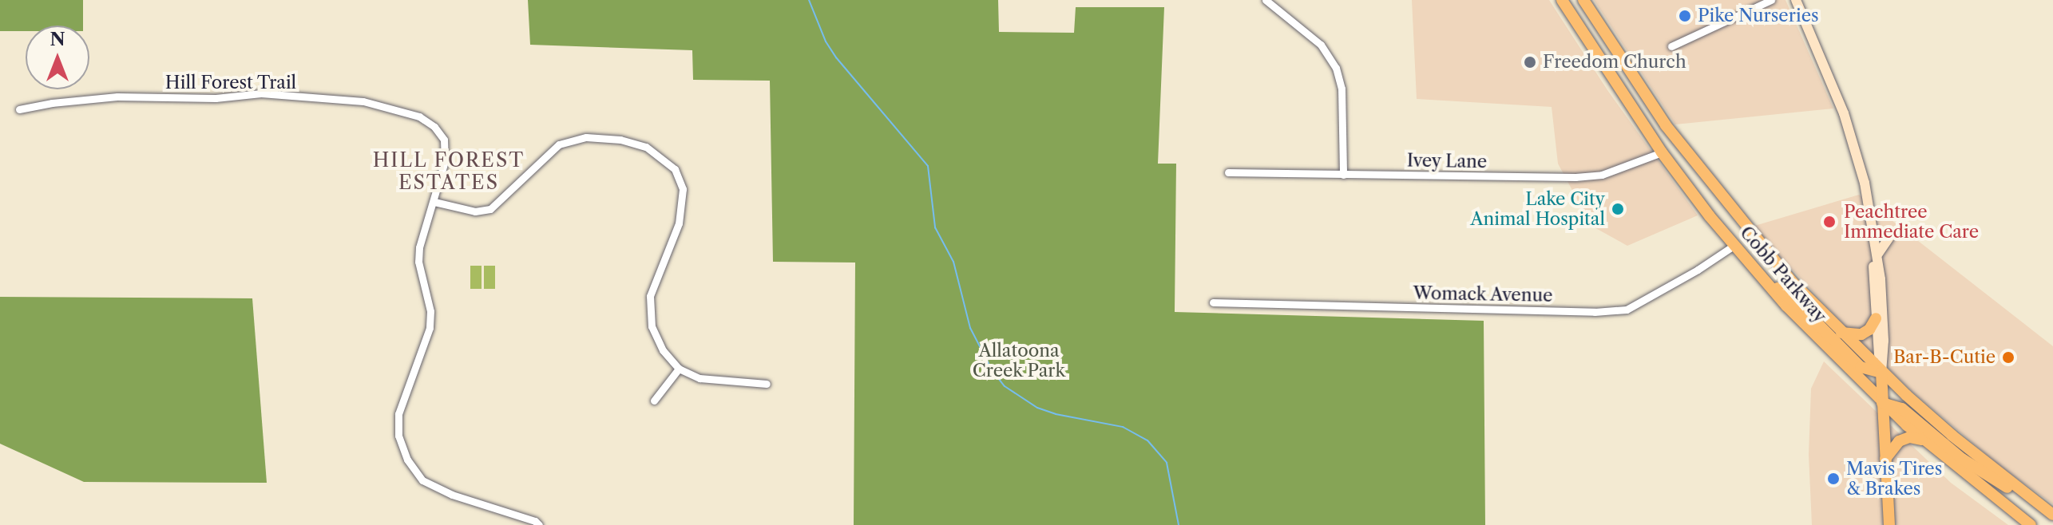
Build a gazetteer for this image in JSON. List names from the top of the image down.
{
  "streets": {
    "main road": ["Cobb Parkway"],
    "street": ["Hill Forest Trail", "Ivey Lane", "Womack Avenue"]
  },
  "crossings": [
    ["Ivey Lane", "Cobb Parkway"],
    ["Cobb Parkway", "Womack Avenue"]
  ],
  "districts": ["HILL FOREST ESTATES"],
  "parks": ["Allatoona Creek Park"],
  "places": [
    "Pike Nurseries",
    "Freedom Church",
    "Lake City Animal Hospital",
    "Peachtree Immediate Care",
    "Bar-B-Cutie",
    "Mavis Tires & Brakes"
  ],
  "north": "top"
}
